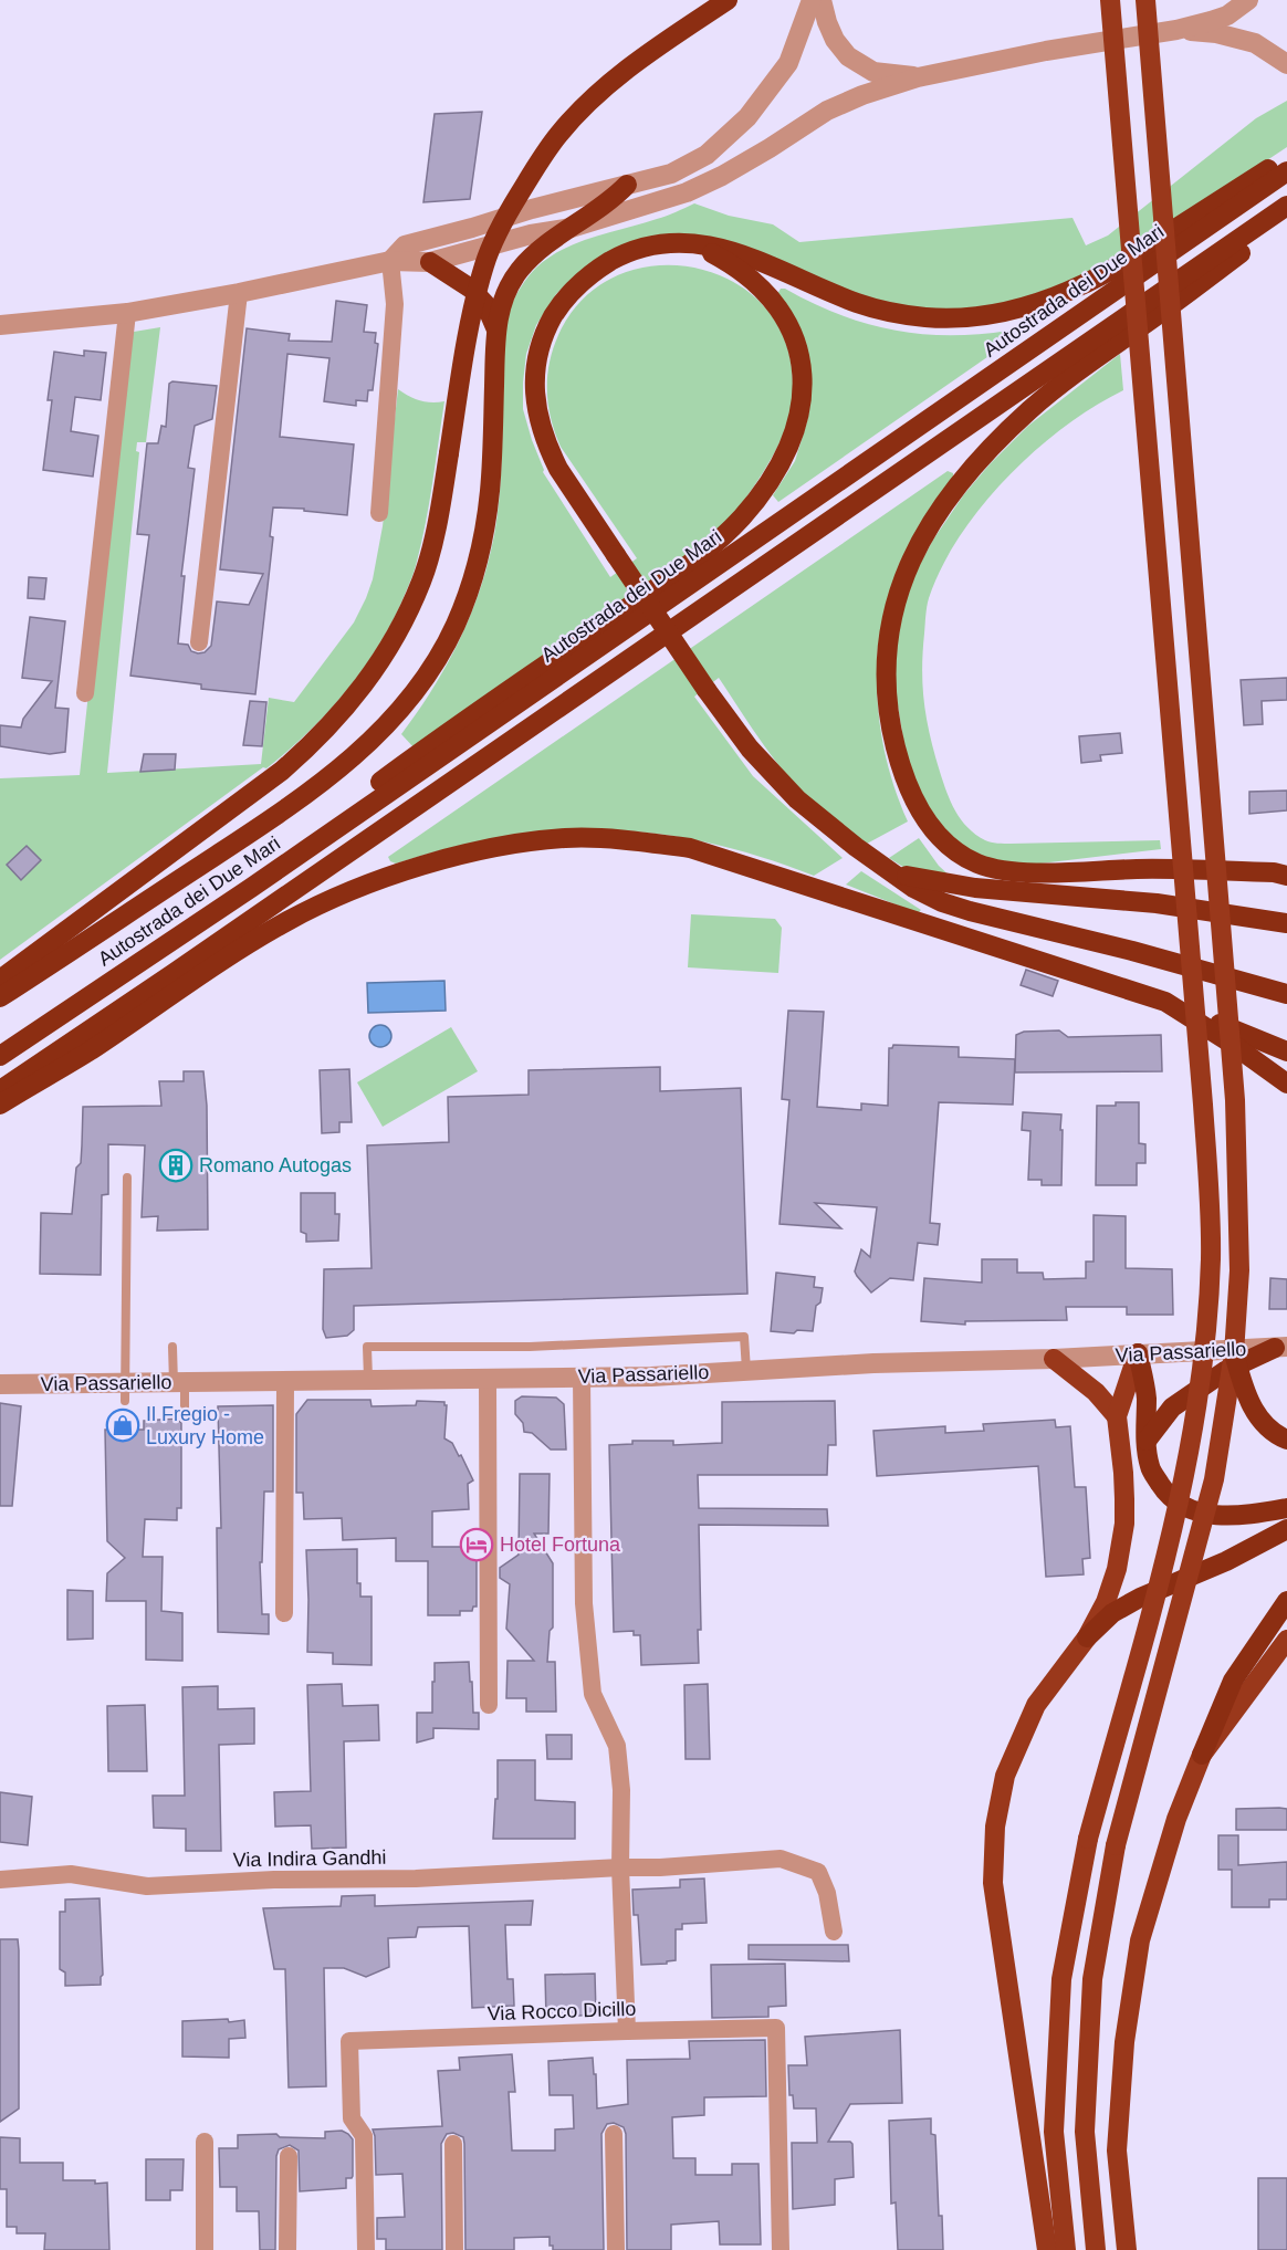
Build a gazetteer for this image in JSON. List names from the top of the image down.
{
  "streets": {
    "highway": ["Autostrada dei Due Mari"],
    "street": ["Via Passariello", "Via Indira Gandhi", "Via Rocco Dicillo"]
  },
  "places": {
    "building": ["Romano Autogas"],
    "shop": ["Il Fregio - Luxury Home"],
    "hotel": ["Hotel Fortuna"]
  }
}
